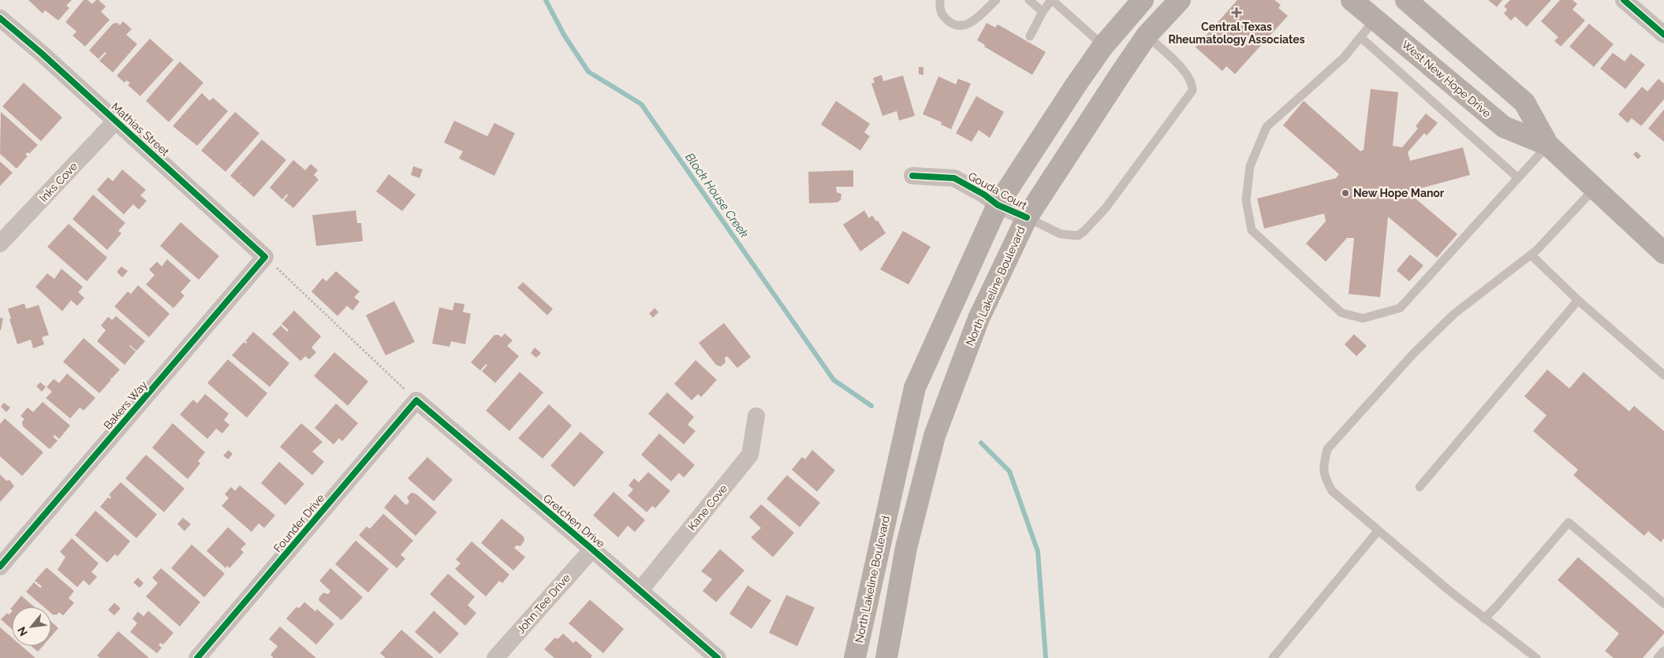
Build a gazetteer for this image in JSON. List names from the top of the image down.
{
  "streets": {
    "main road": ["West New Hope Drive", "North Lakeline Boulevard"],
    "street": [
      "Mathias Street",
      "Inks Cove",
      "Gouda Court",
      "Bakers Way",
      "Kane Cove",
      "Gretchen Drive",
      "Founder Drive",
      "John Tee Drive"
    ]
  },
  "crossings": [
    ["Mathias Street", "Inks Cove"],
    ["Mathias Street", "Bakers Way"],
    ["Gouda Court", "North Lakeline Boulevard"],
    ["Kane Cove", "Gretchen Drive"],
    ["Gretchen Drive", "Founder Drive"],
    ["Gretchen Drive", "John Tee Drive"]
  ],
  "water": ["Block House Creek"],
  "places": {
    "health": ["Central Texas Rheumatology Associates"],
    "other": ["New Hope Manor"]
  },
  "north": "bottom left"
}
